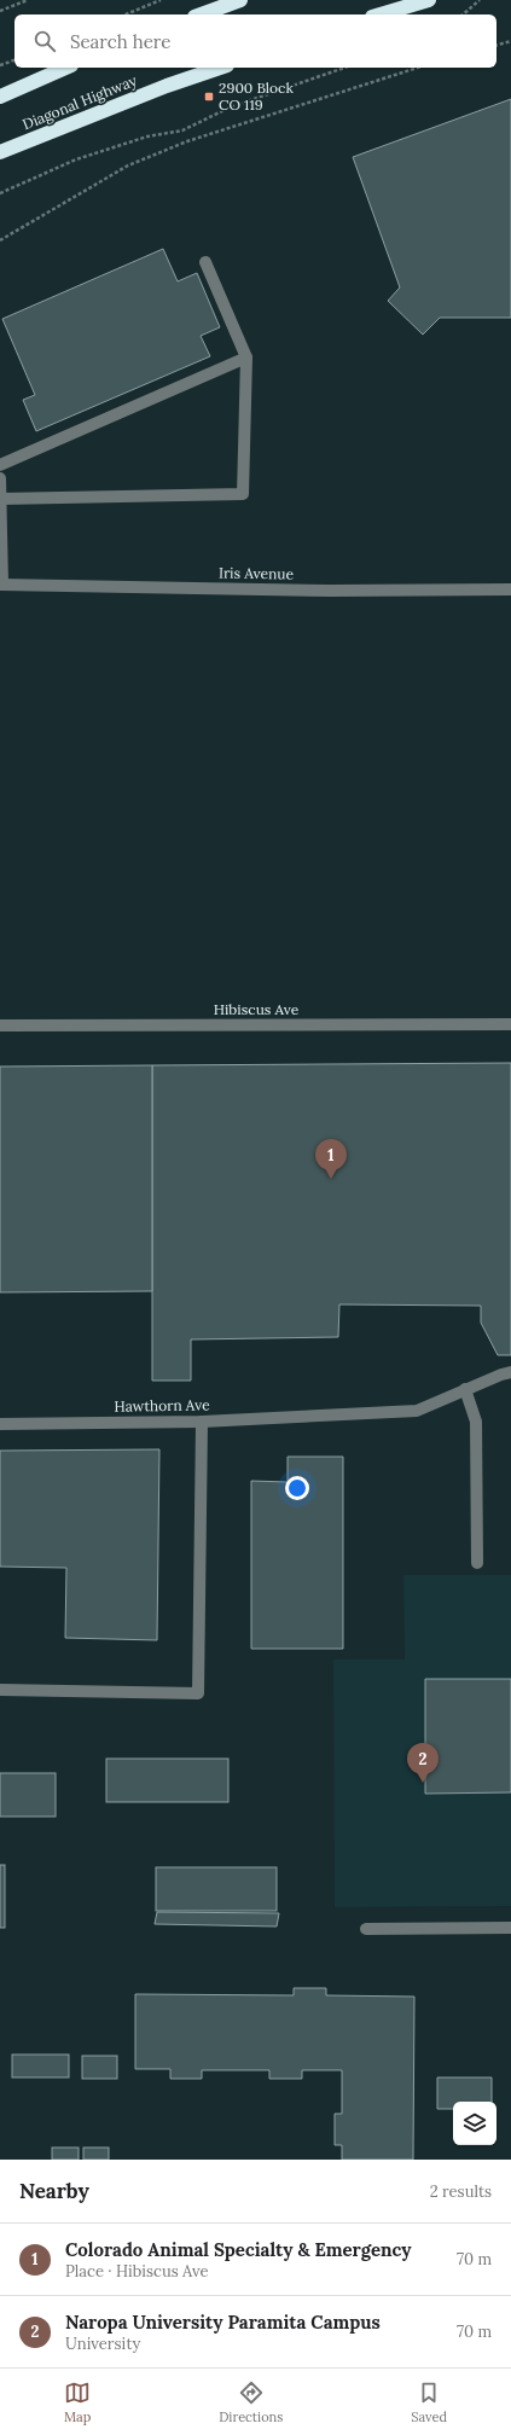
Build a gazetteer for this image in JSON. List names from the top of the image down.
{
  "streets": {
    "highway": ["Diagonal Highway"],
    "street": ["Iris Avenue", "Hibiscus Ave", "Hawthorn Ave"]
  },
  "places": {
    "transit": ["2900 Block CO 119"]
  },
  "page": {
    "search": "Search here",
    "pins": ["1", "2"],
    "heading": ["Nearby", "2 results"],
    "list": [
      {
        "mark": "1",
        "name": "Colorado Animal Specialty & Emergency",
        "note": "Place · Hibiscus Ave",
        "value": "70 m"
      },
      {
        "mark": "2",
        "name": "Naropa University Paramita Campus",
        "note": "University",
        "value": "70 m"
      }
    ],
    "nav": ["Map", "Directions", "Saved"]
  }
}
